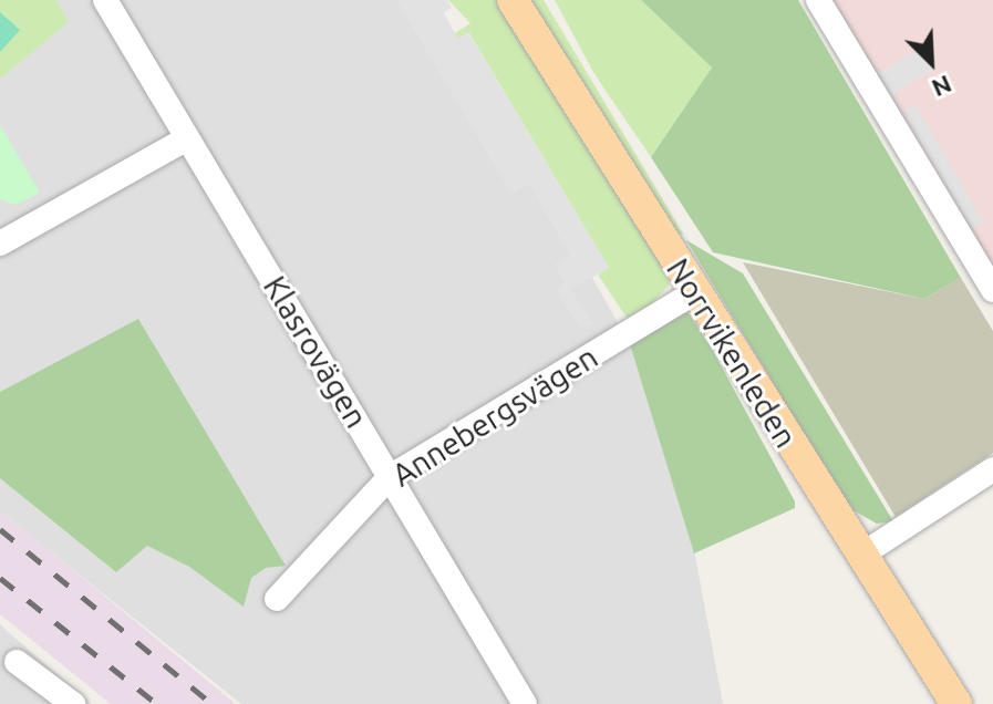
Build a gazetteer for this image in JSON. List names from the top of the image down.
{
  "streets": {
    "main road": ["Norrvikenleden"],
    "street": ["Klasrovägen", "Annebergsvägen"]
  },
  "crossings": [
    ["Klasrovägen", "Annebergsvägen"],
    ["Norrvikenleden", "Annebergsvägen"]
  ],
  "north": "bottom right"
}
